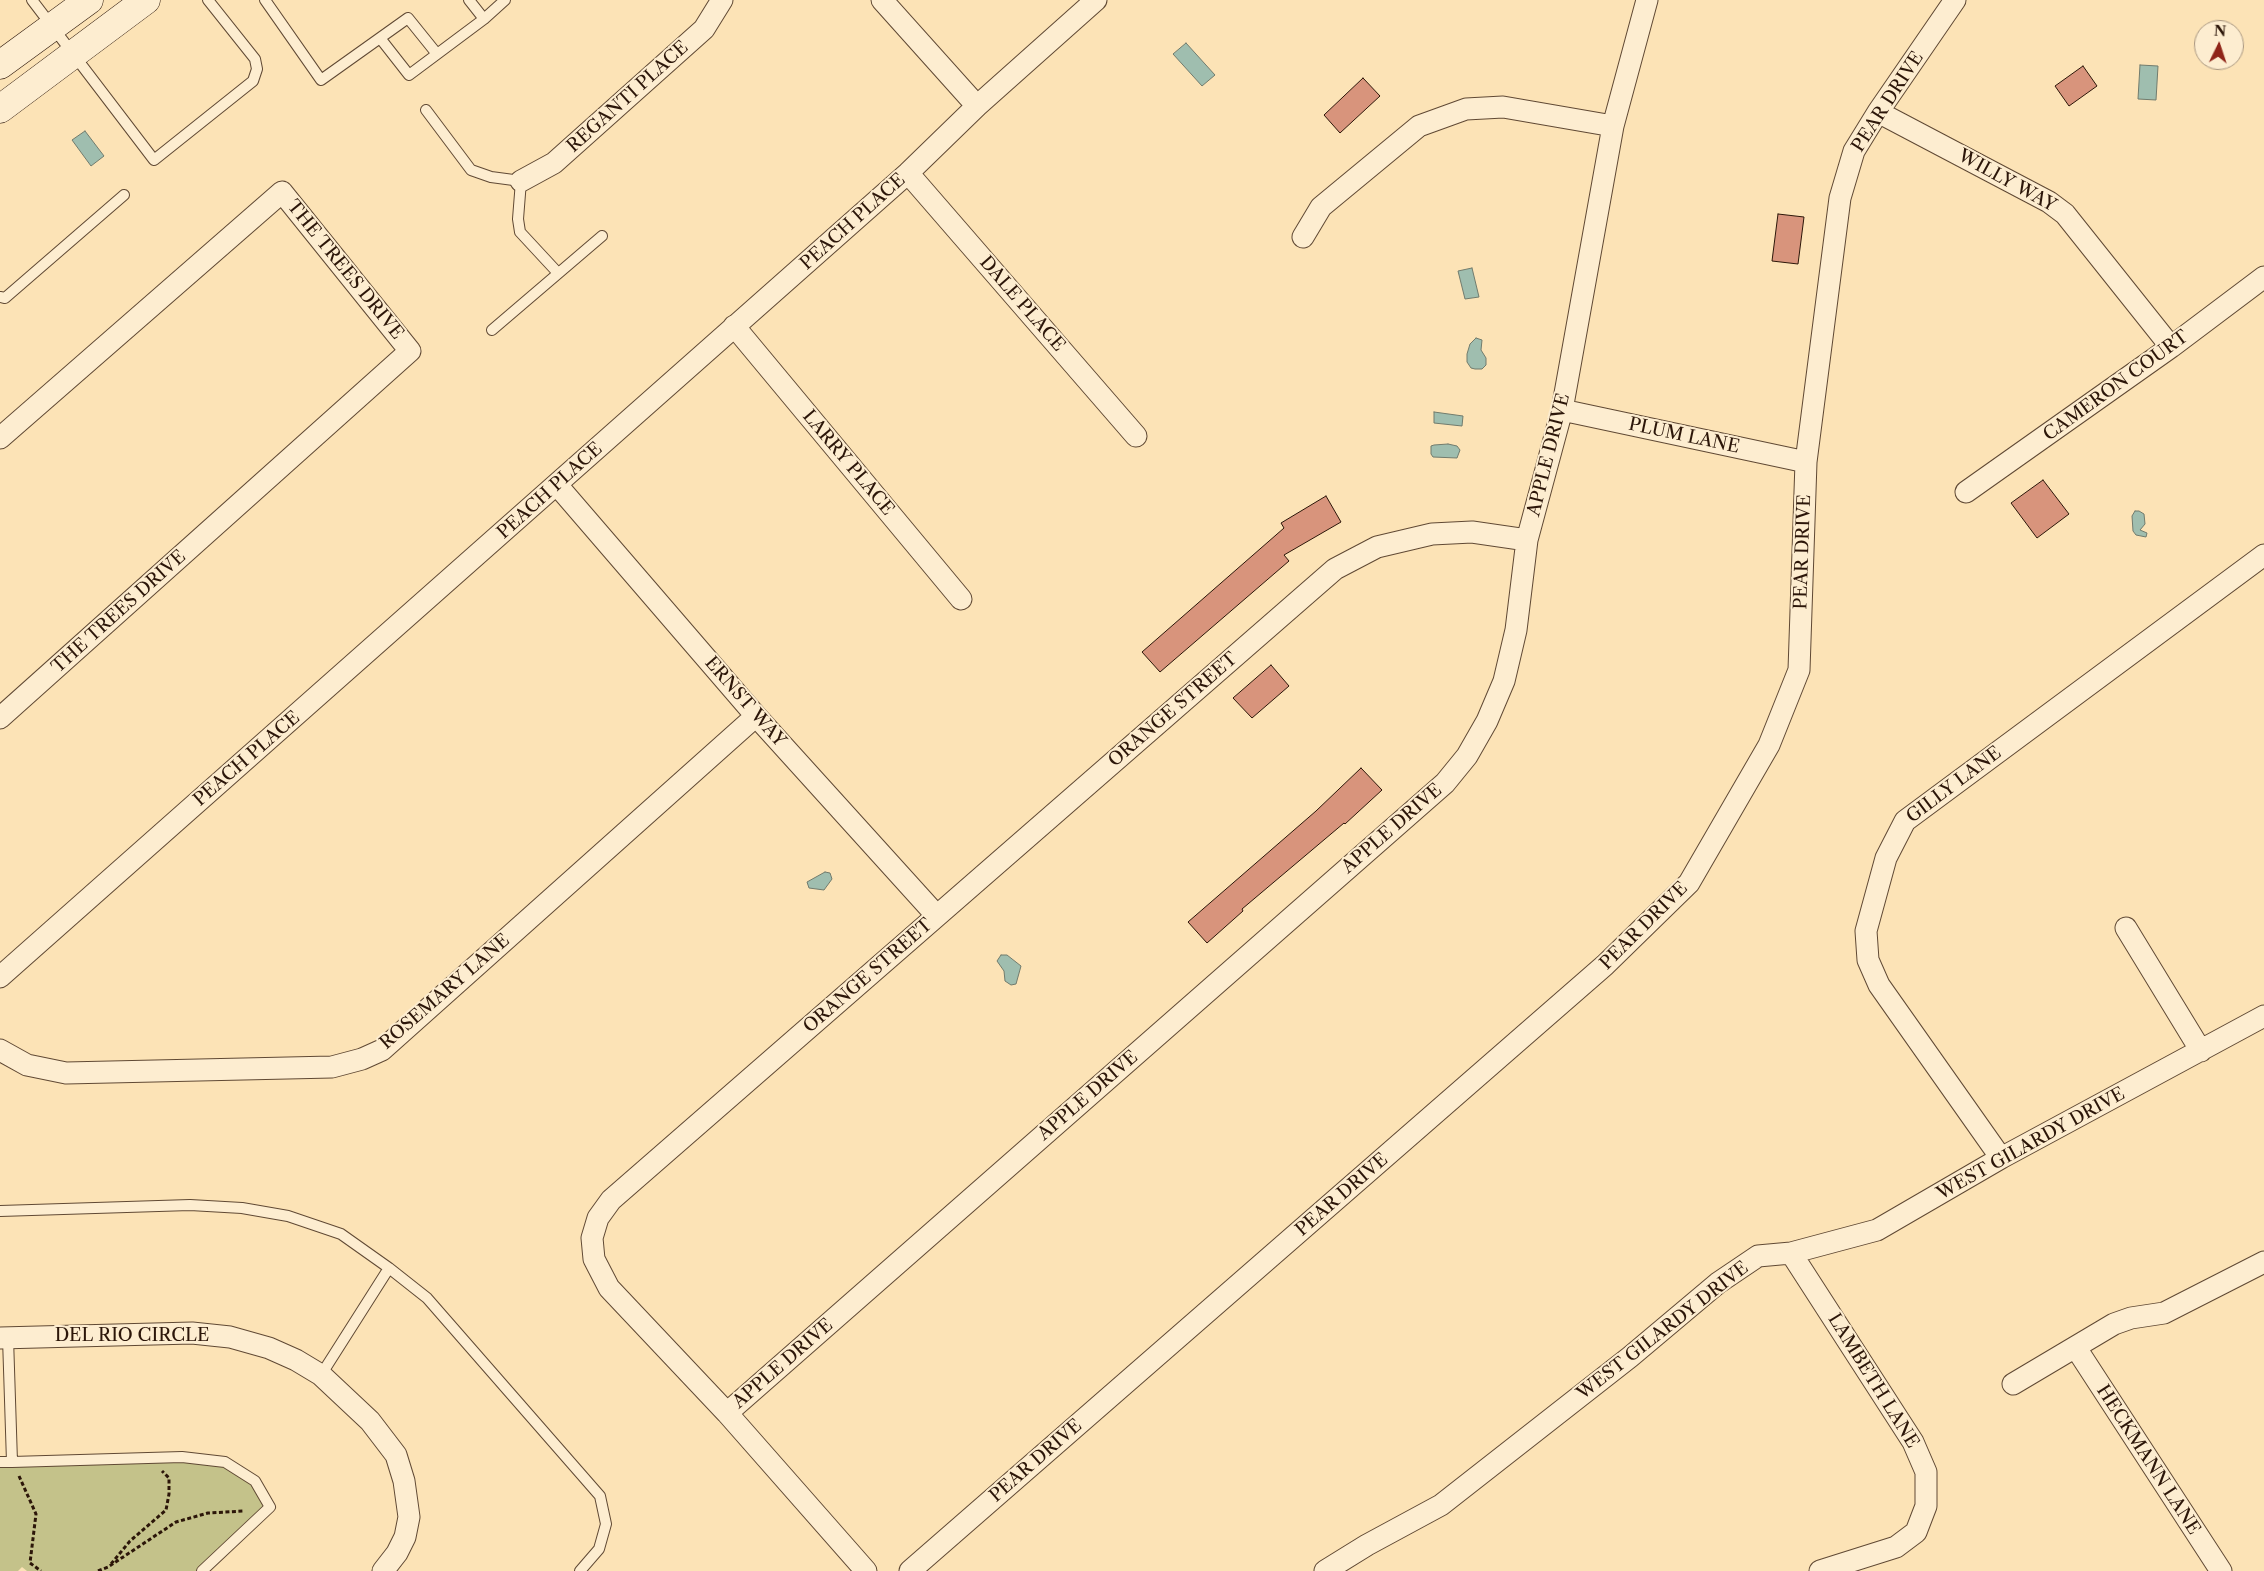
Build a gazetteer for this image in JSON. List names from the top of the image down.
{
  "streets": {
    "street": [
      "REGANTI PLACE",
      "PEAR DRIVE",
      "WILLY WAY",
      "PEACH PLACE",
      "THE TREES DRIVE",
      "DALE PLACE",
      "CAMERON COURT",
      "PLUM LANE",
      "APPLE DRIVE",
      "LARRY PLACE",
      "ERNST WAY",
      "ORANGE STREET",
      "GILLY LANE",
      "ROSEMARY LANE",
      "WEST GILARDY DRIVE",
      "DEL RIO CIRCLE",
      "LAMBETH LANE",
      "HECKMANN LANE"
    ]
  },
  "crossings": [
    ["PEAR DRIVE", "WILLY WAY"],
    ["PEAR DRIVE", "PLUM LANE"],
    ["WILLY WAY", "CAMERON COURT"],
    ["PEACH PLACE", "DALE PLACE"],
    ["PEACH PLACE", "LARRY PLACE"],
    ["PEACH PLACE", "ERNST WAY"],
    ["PLUM LANE", "APPLE DRIVE"],
    ["APPLE DRIVE", "ORANGE STREET"],
    ["ERNST WAY", "ORANGE STREET"],
    ["ERNST WAY", "ROSEMARY LANE"],
    ["GILLY LANE", "WEST GILARDY DRIVE"],
    ["WEST GILARDY DRIVE", "LAMBETH LANE"]
  ],
  "north": "top"
}
